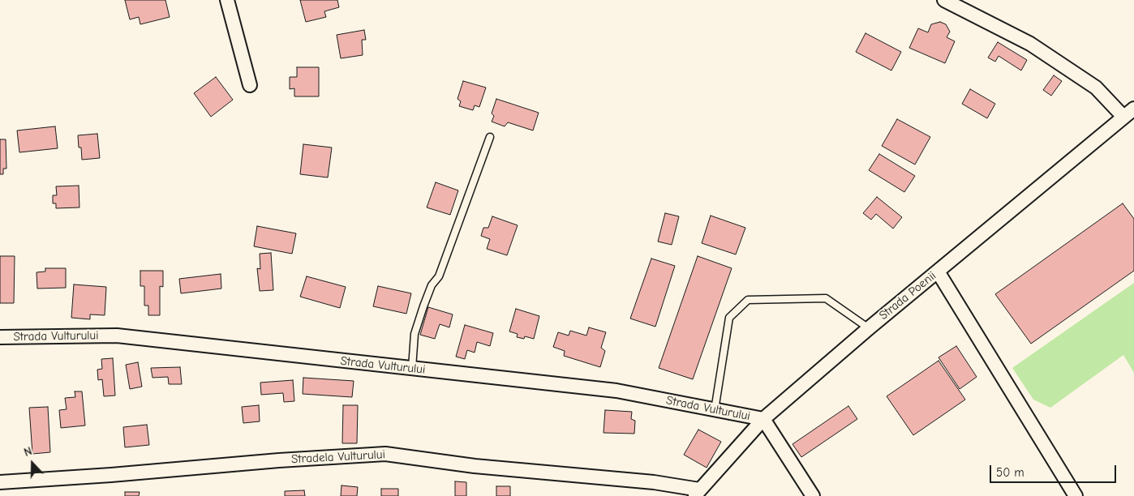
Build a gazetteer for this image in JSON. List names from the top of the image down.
{
  "streets": {
    "street": ["Strada Poenii", "Strada Vulturului", "Stradela Vulturului"]
  },
  "crossings": [
    ["Strada Poenii", "Strada Vulturului"],
    ["Strada Poenii", "Stradela Vulturului"]
  ],
  "scale_bar": "50 m",
  "north": "top"
}
